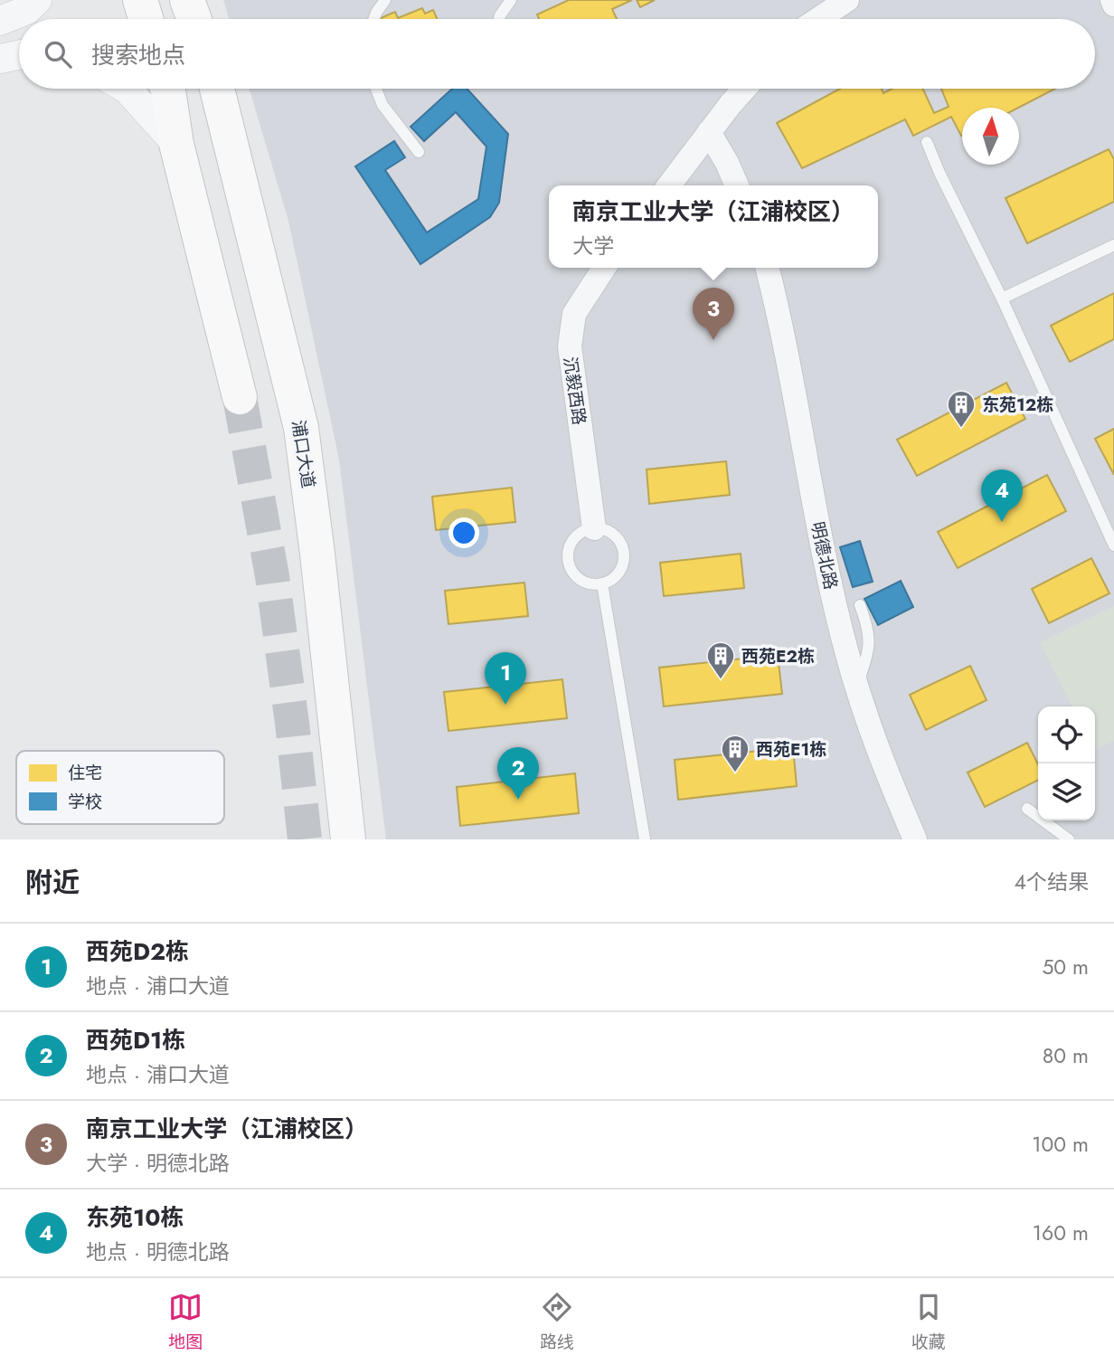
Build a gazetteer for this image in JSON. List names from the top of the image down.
{
  "streets": {
    "main road": ["浦口大道"],
    "street": ["沉毅西路", "明德北路"]
  },
  "places": {
    "building": ["东苑12栋", "西苑E2栋", "西苑E1栋"]
  },
  "legend": ["住宅", "学校"],
  "north": "top",
  "page": {
    "search": "搜索地点",
    "popup": ["南京工业大学（江浦校区）", "大学"],
    "pins": [
      "3",
      "4",
      "1",
      "2"
    ],
    "heading": ["附近", "4个结果"],
    "list": [
      {
        "mark": "1",
        "name": "西苑D2栋",
        "note": "地点 · 浦口大道",
        "value": "50 m"
      },
      {
        "mark": "2",
        "name": "西苑D1栋",
        "note": "地点 · 浦口大道",
        "value": "80 m"
      },
      {
        "mark": "3",
        "name": "南京工业大学（江浦校区）",
        "note": "大学 · 明德北路",
        "value": "100 m"
      },
      {
        "mark": "4",
        "name": "东苑10栋",
        "note": "地点 · 明德北路",
        "value": "160 m"
      }
    ],
    "nav": ["地图", "路线", "收藏"]
  }
}
